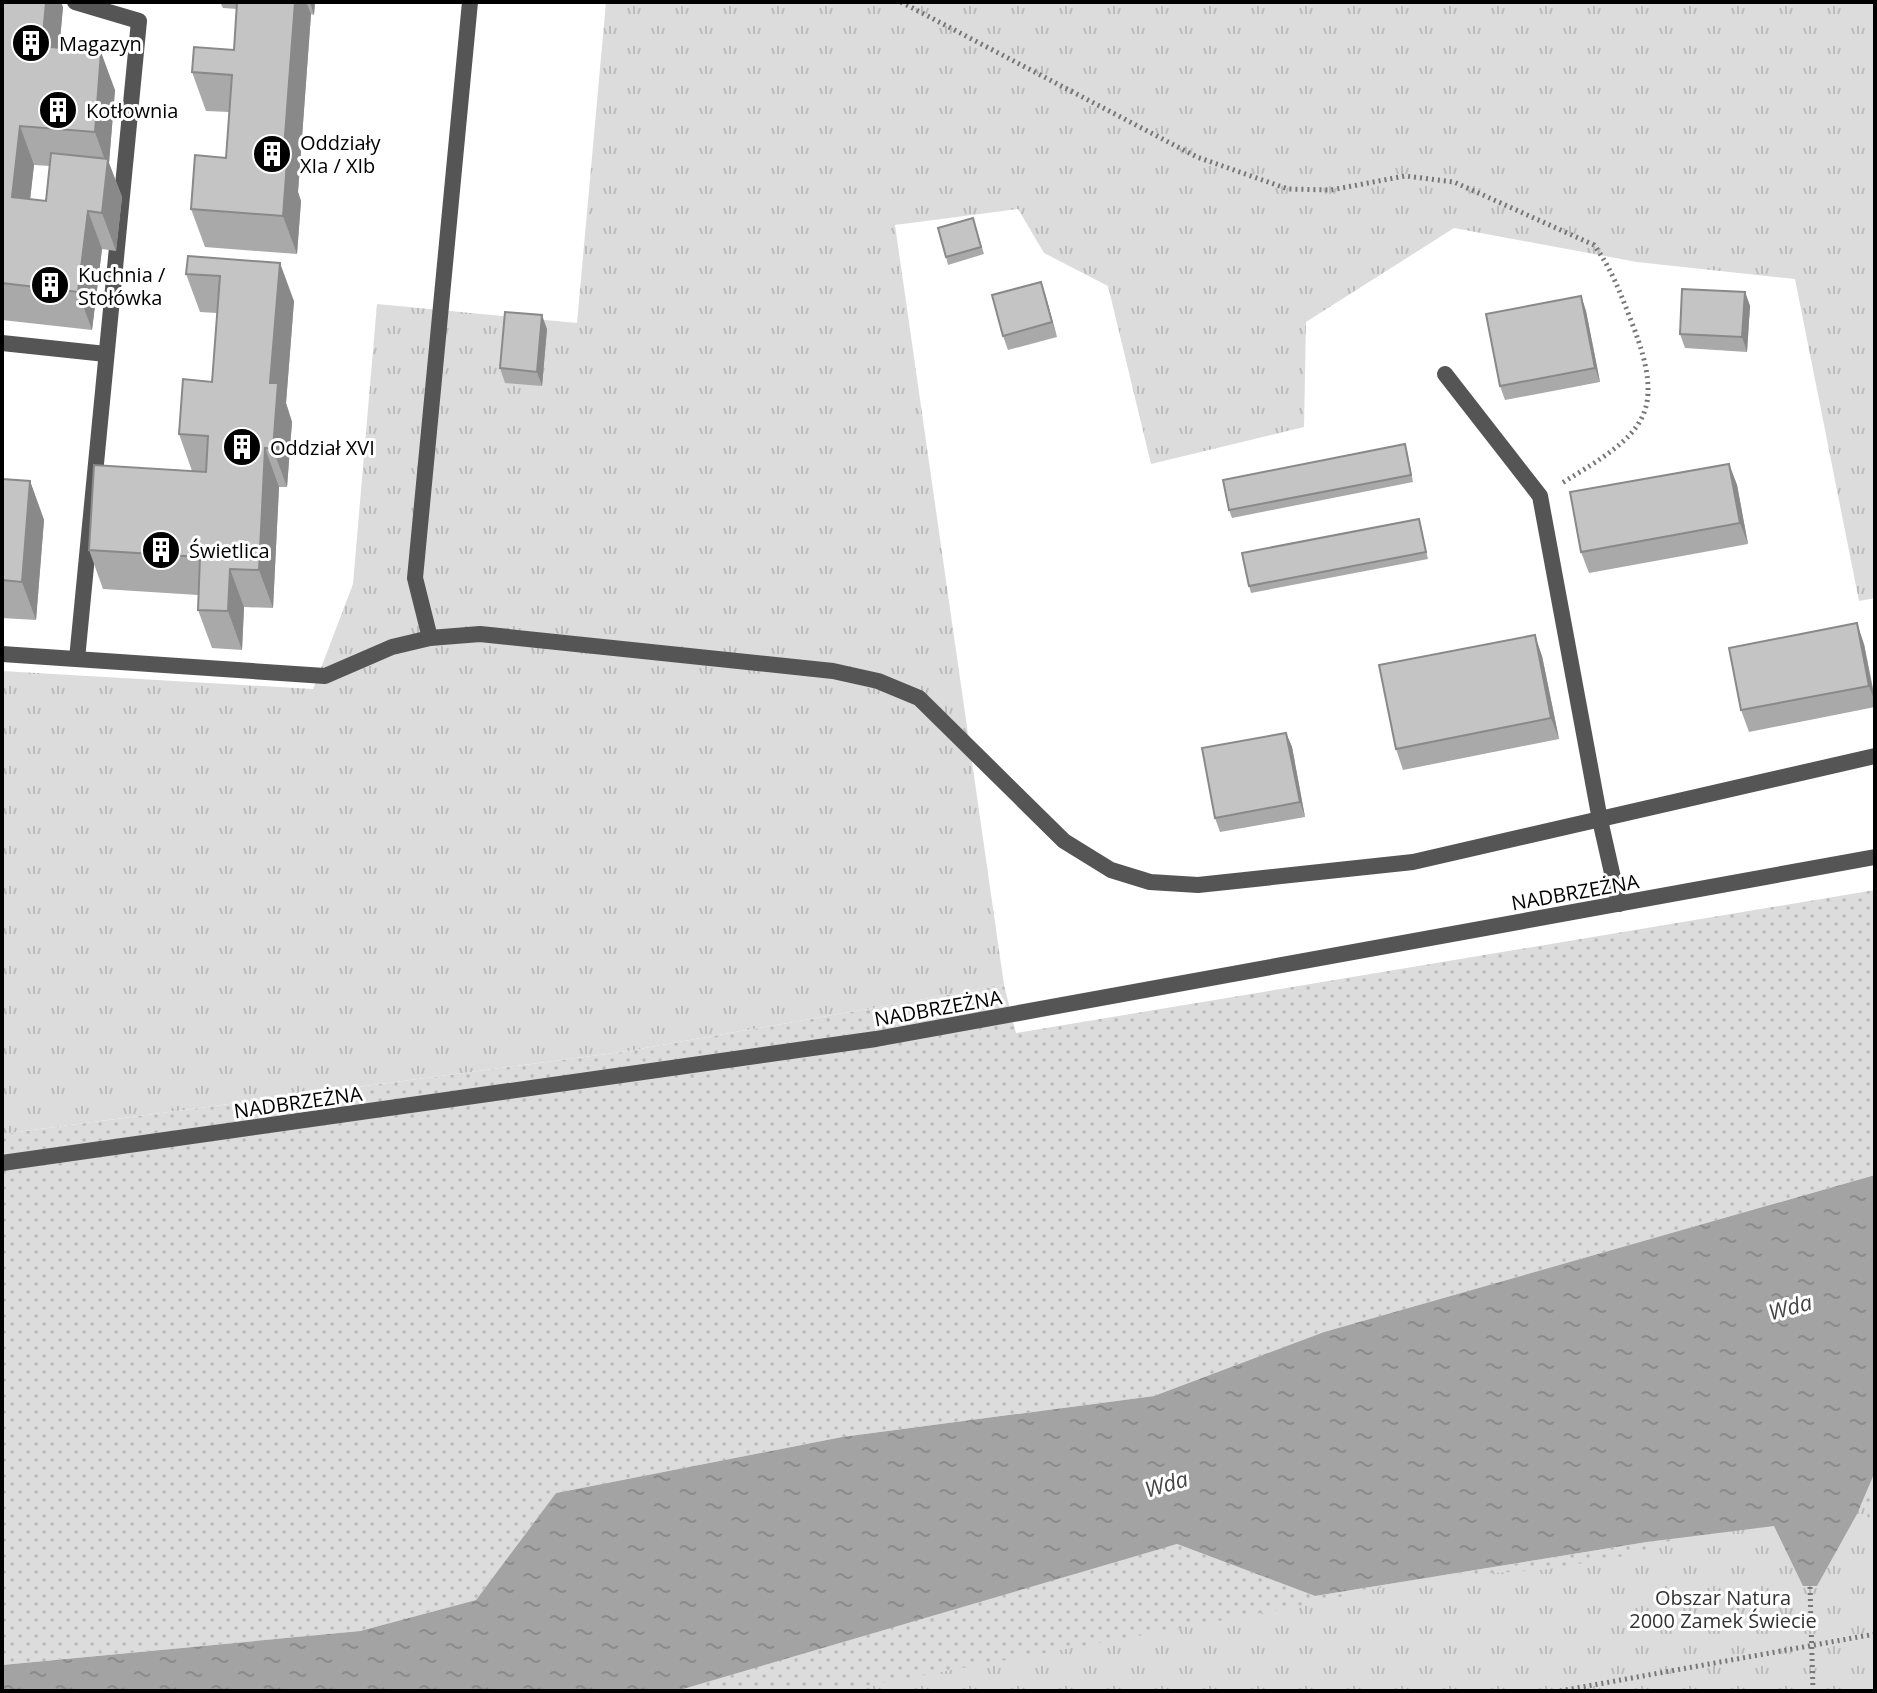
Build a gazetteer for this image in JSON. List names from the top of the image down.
{
  "streets": {
    "street": ["NADBRZEŻNA"]
  },
  "water": ["Wda"],
  "parks": ["Obszar Natura 2000 Zamek Świecie"],
  "places": {
    "building": [
      "Magazyn",
      "Kotłownia",
      "Oddziały XIa / XIb",
      "Kuchnia / Stołówka",
      "Oddział XVI",
      "Świetlica"
    ]
  }
}
